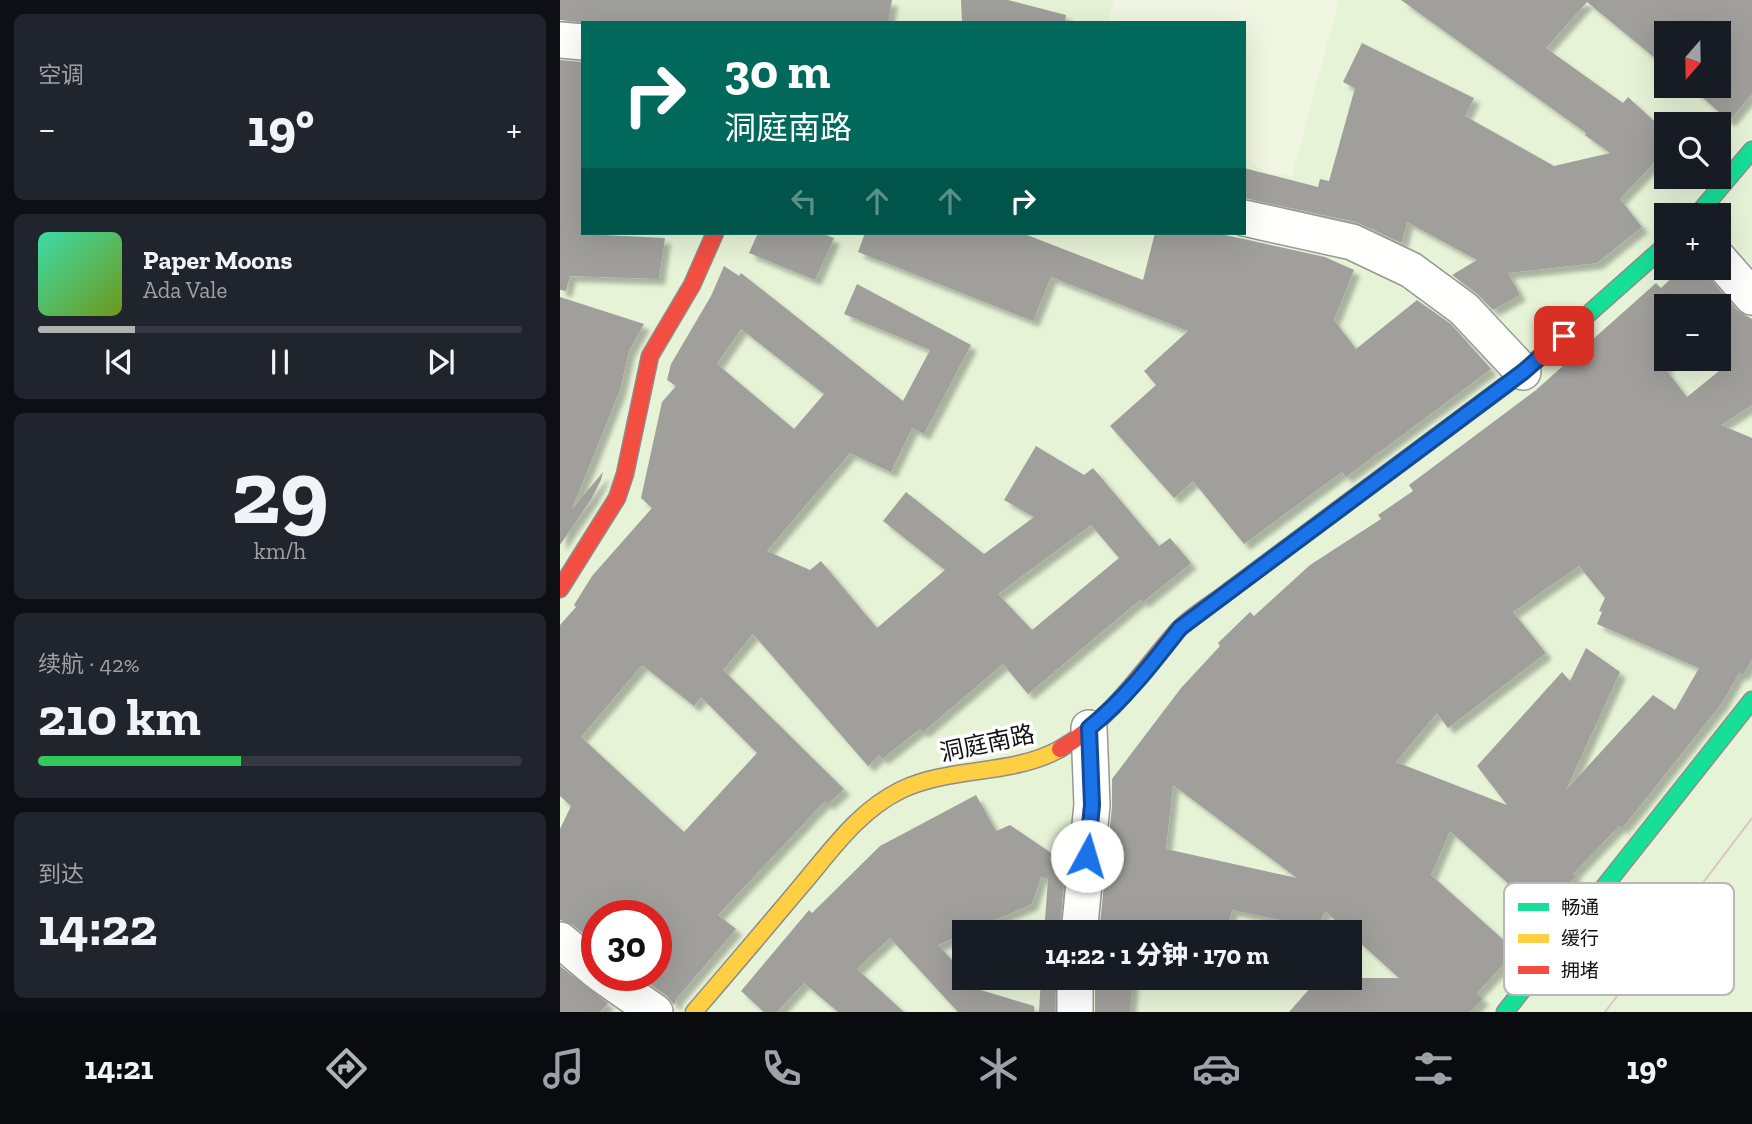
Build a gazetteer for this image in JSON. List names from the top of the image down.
{
  "streets": {
    "main road": ["洞庭南路"]
  },
  "legend": ["畅通", "缓行", "拥堵"],
  "north": "bottom",
  "page": {
    "tile": [
      "空调",
      ["29", "km/h"],
      ["续航 · 42%", "210 km"],
      ["到达", "14:22"]
    ],
    "map_buttons": ["+", "−"],
    "turn": ["30 m", "洞庭南路"],
    "heat": ["−", "19°", "+"],
    "song": ["Paper Moons", "Ada Vale"],
    "limit": "30",
    "trip": "14:22 · 1 分钟 · 170 m",
    "tabs": ["14:21", "19°"]
  }
}
